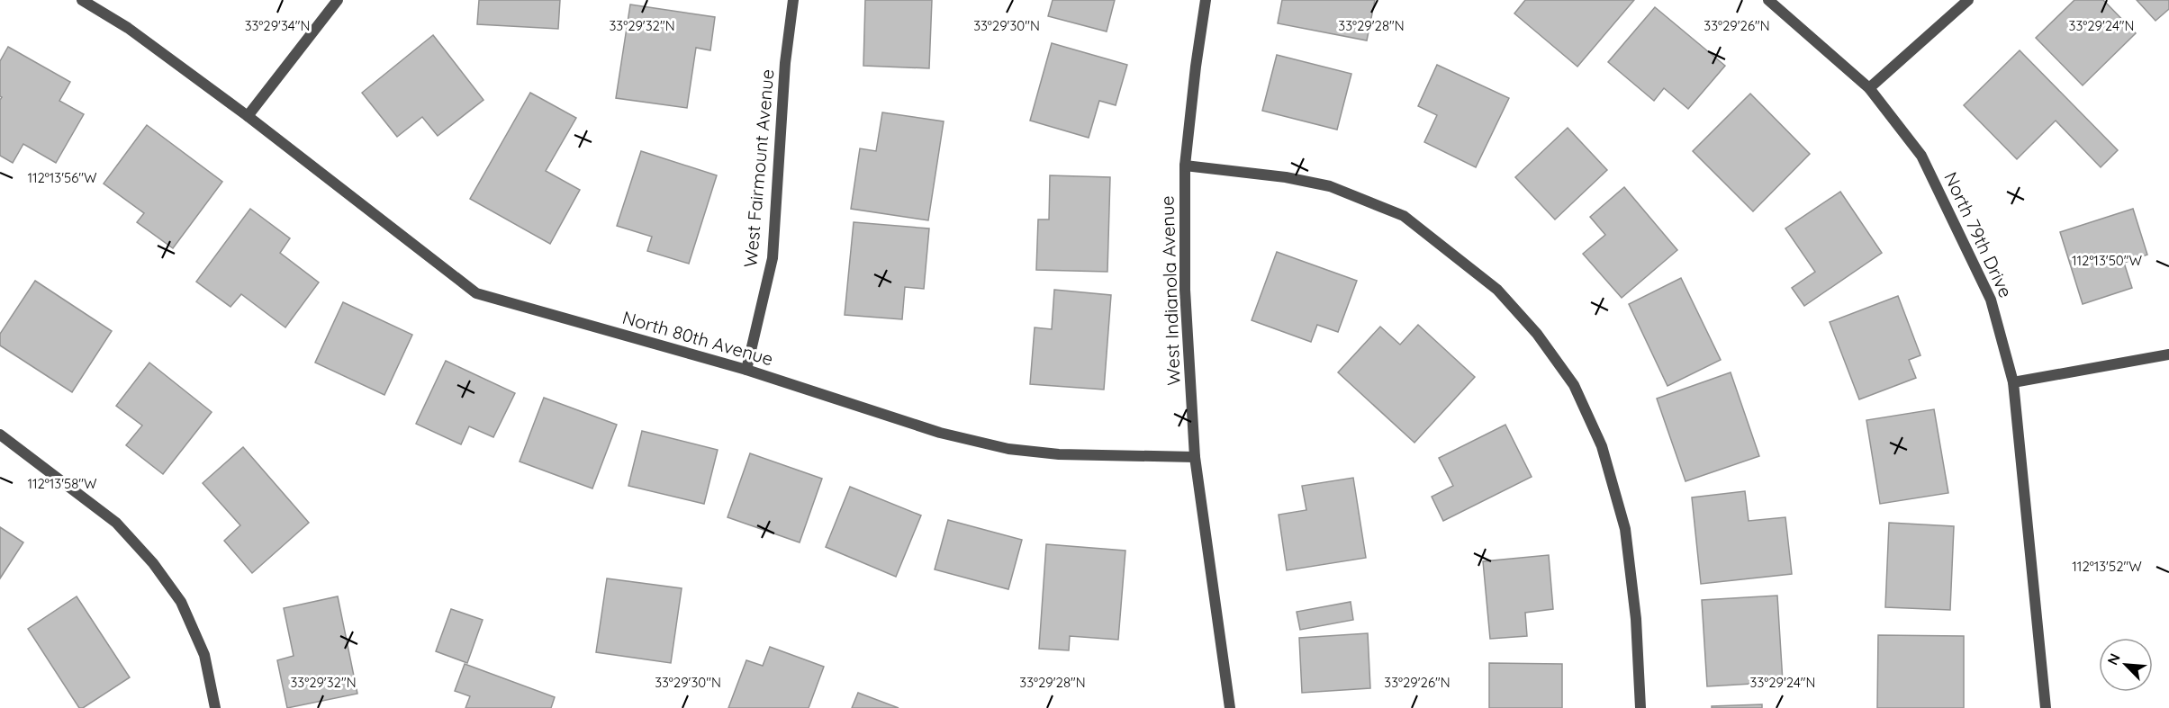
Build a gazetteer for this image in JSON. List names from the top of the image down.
{
  "streets": {
    "street": [
      "West Fairmount Avenue",
      "North 79th Drive",
      "West Indianola Avenue",
      "North 80th Avenue"
    ]
  },
  "crossings": [
    ["West Fairmount Avenue", "North 80th Avenue"],
    ["West Indianola Avenue", "North 80th Avenue"]
  ],
  "north": "top left",
  "coordinates": [
    "33°29'34\"N",
    "33°29'32\"N",
    "33°29'30\"N",
    "33°29'28\"N",
    "33°29'26\"N",
    "33°29'24\"N",
    "112°13'56\"W",
    "112°13'50\"W",
    "112°13'58\"W",
    "112°13'52\"W"
  ]
}
